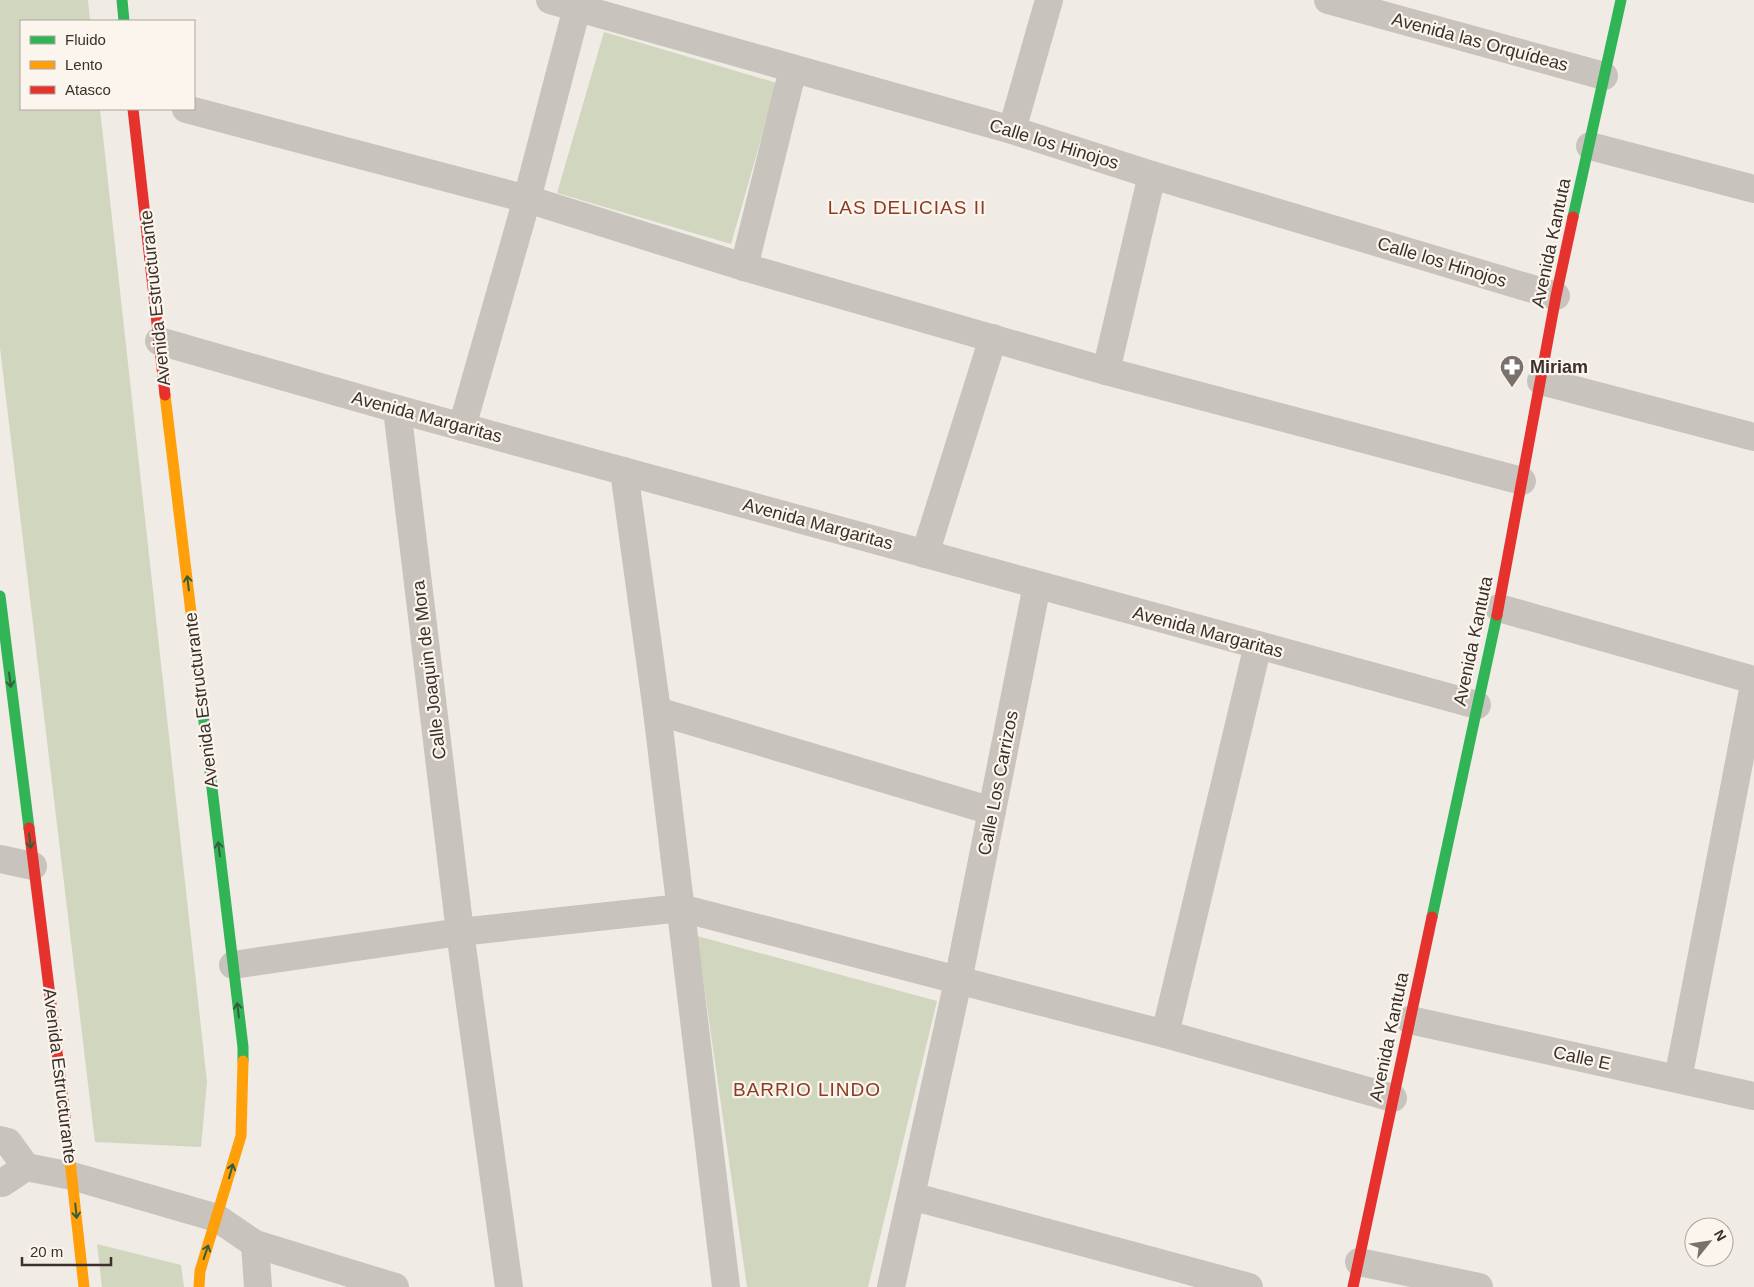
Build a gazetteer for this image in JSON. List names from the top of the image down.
{
  "streets": {
    "main road": ["Avenida Kantuta", "Avenida Estructurante"],
    "street": [
      "Avenida las Orquídeas",
      "Calle los Hinojos",
      "Avenida Margaritas",
      "Calle Joaquin de Mora",
      "Calle Los Carrizos",
      "Calle E"
    ]
  },
  "crossings": [
    ["Avenida las Orquídeas", "Avenida Kantuta"],
    ["Calle los Hinojos", "Avenida Kantuta"],
    ["Avenida Kantuta", "Avenida Margaritas"],
    ["Avenida Kantuta", "Calle E"],
    ["Avenida Estructurante", "Avenida Margaritas"],
    ["Avenida Margaritas", "Calle Joaquin de Mora"],
    ["Avenida Margaritas", "Calle Los Carrizos"]
  ],
  "districts": ["LAS DELICIAS II", "BARRIO LINDO"],
  "places": {
    "pharmacy": ["Miriam"]
  },
  "legend": ["Fluido", "Lento", "Atasco"],
  "scale_bar": "20 m",
  "north": "top right"
}
